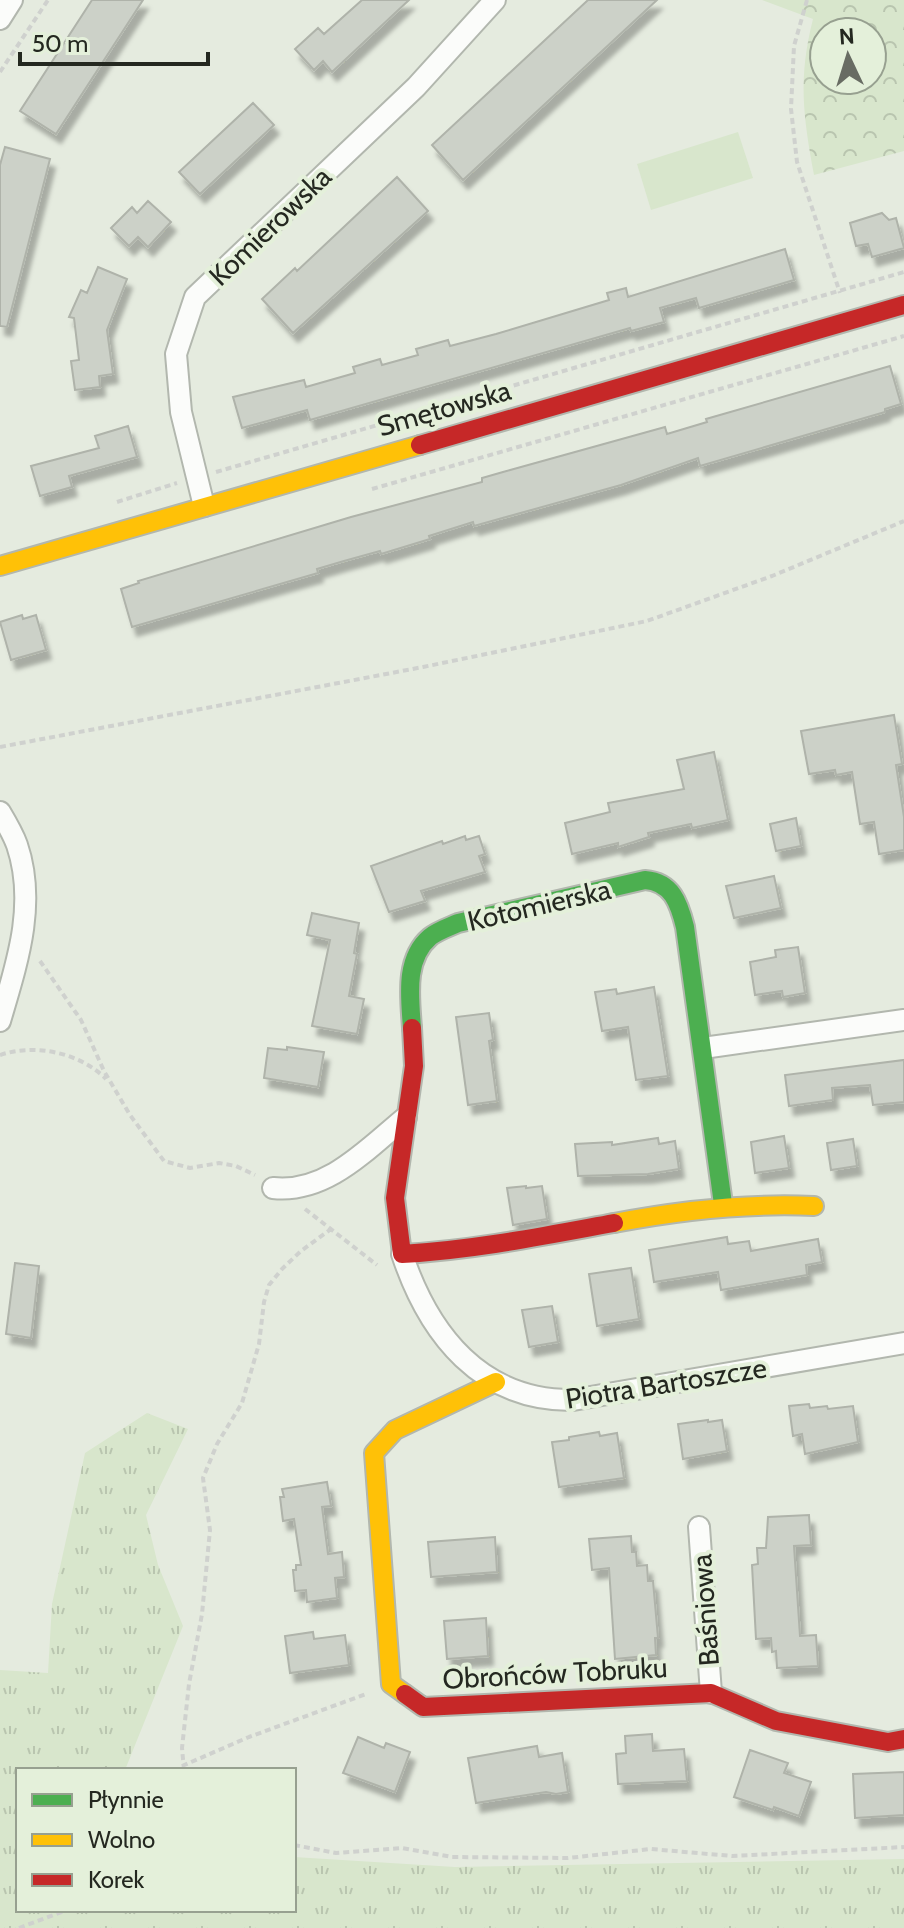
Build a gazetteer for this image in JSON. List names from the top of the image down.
{
  "streets": {
    "street": [
      "Komierowska",
      "Smętowska",
      "Kotomierska",
      "Piotra Bartoszcze",
      "Baśniowa",
      "Obrońców Tobruku"
    ]
  },
  "crossings": [
    ["Komierowska", "Smętowska"],
    ["Kotomierska", "Piotra Bartoszcze"],
    ["Baśniowa", "Obrońców Tobruku"]
  ],
  "legend": ["Płynnie", "Wolno", "Korek"],
  "scale_bar": "50 m",
  "north": "top"
}
